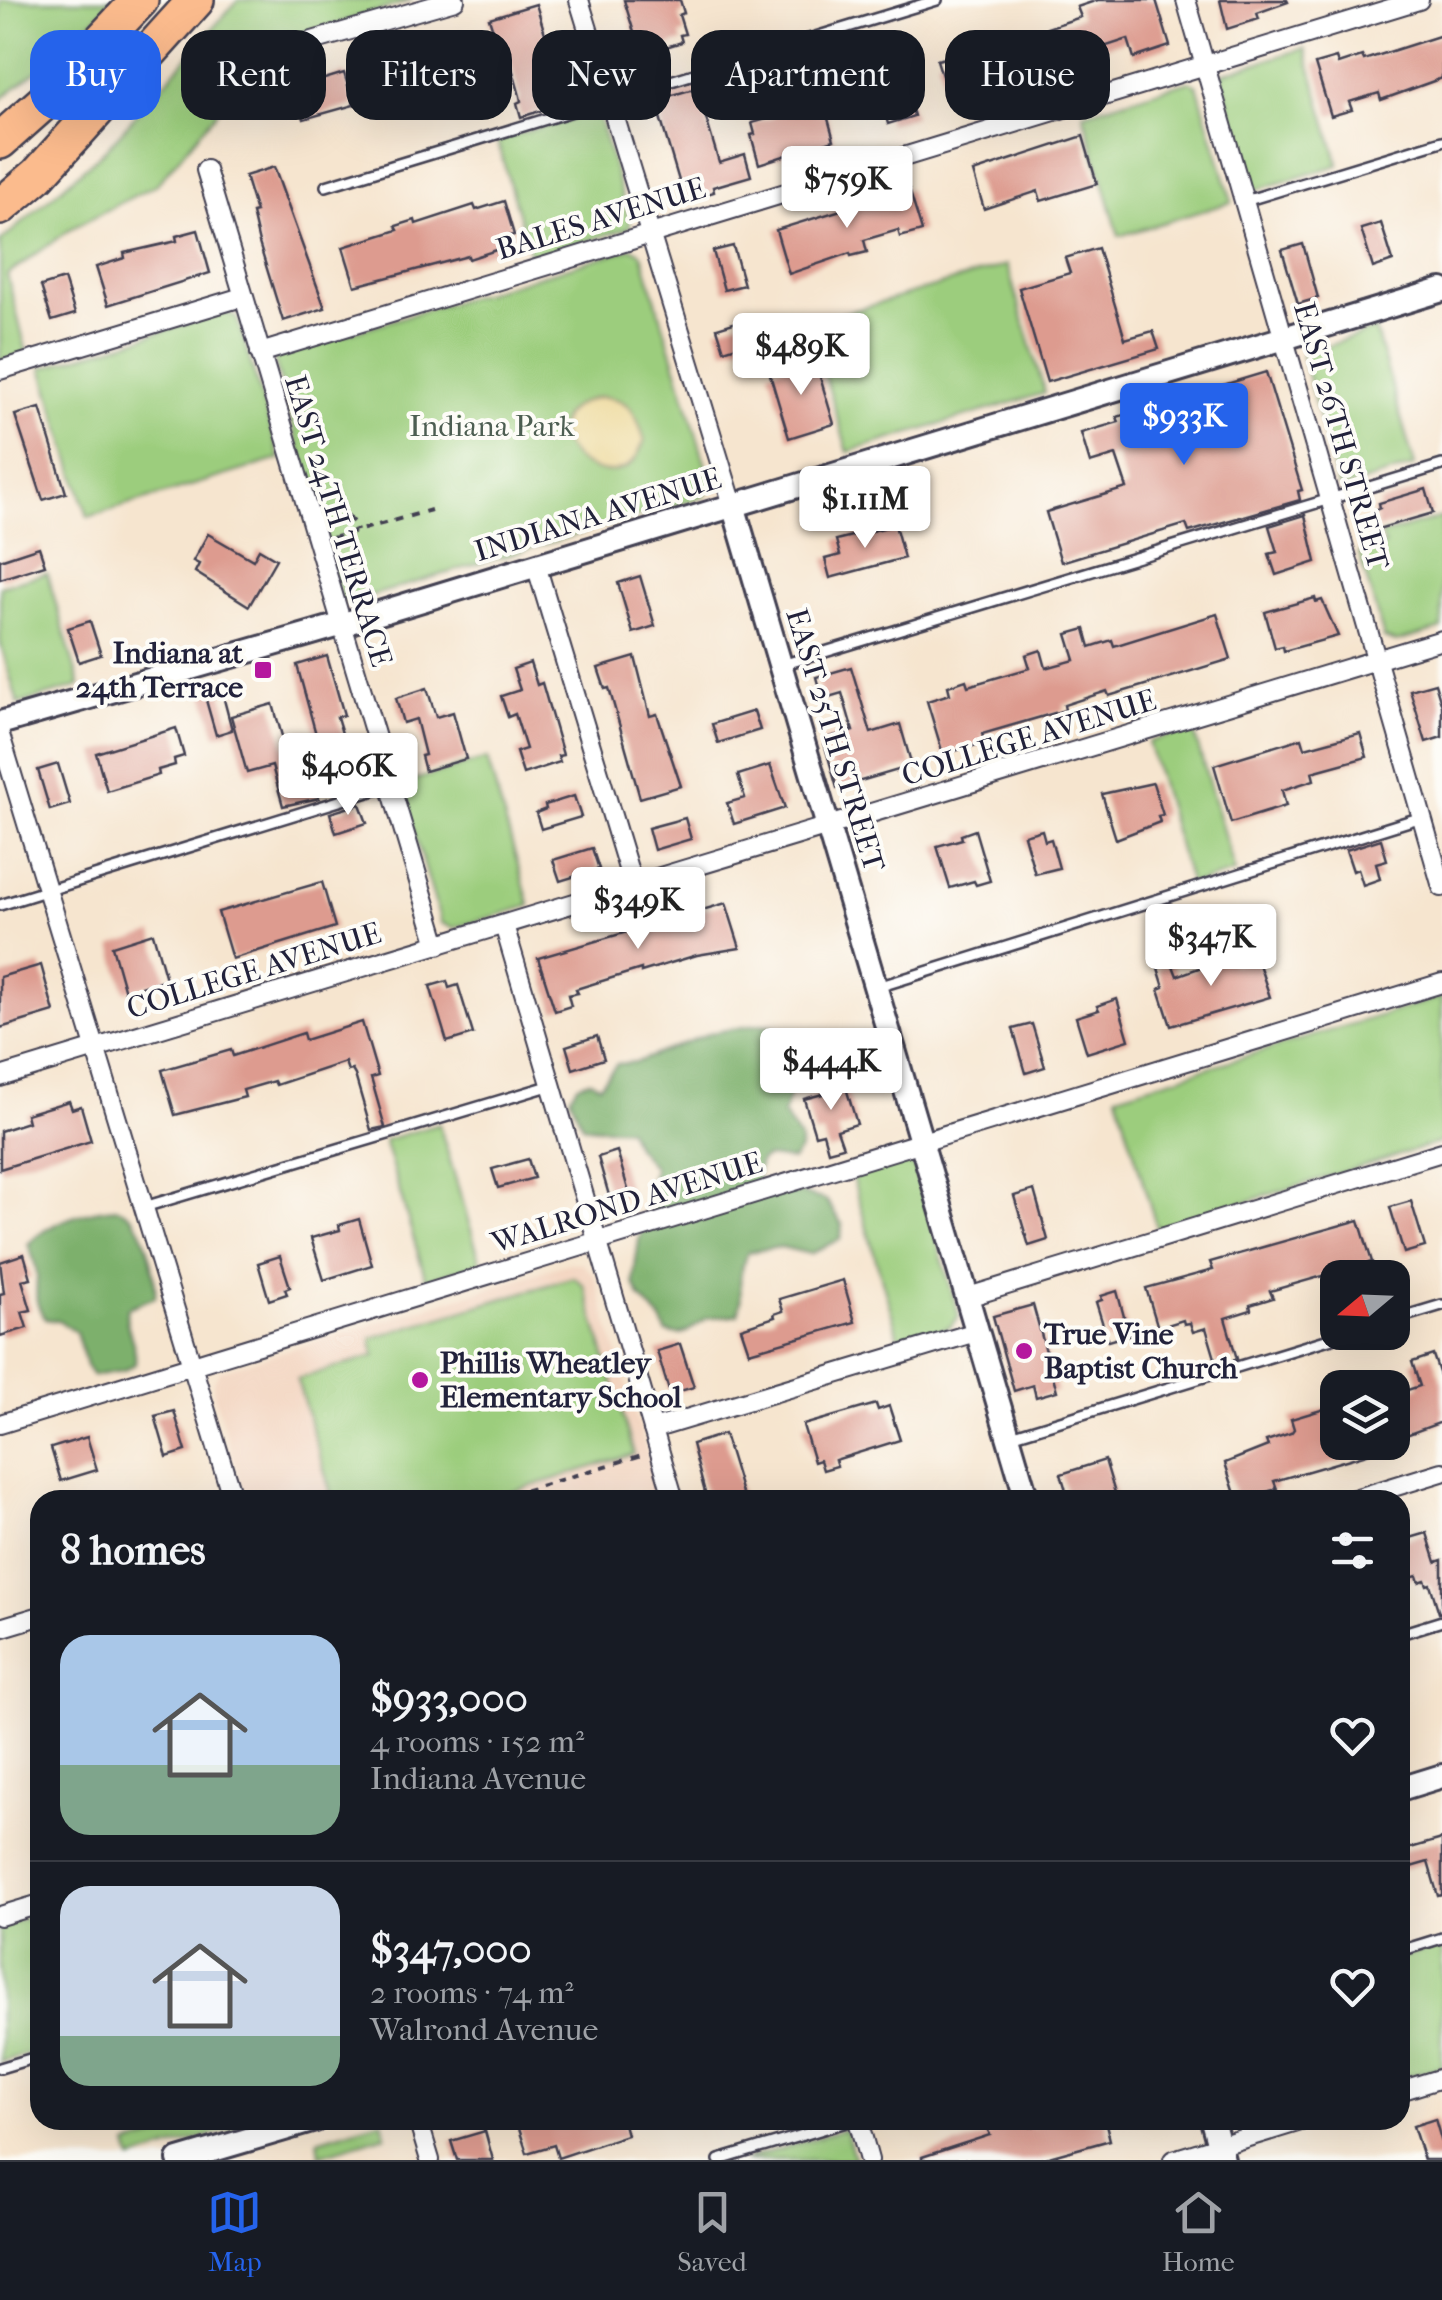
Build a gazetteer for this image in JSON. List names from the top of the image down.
{
  "streets": {
    "street": [
      "BALES AVENUE",
      "EAST 26TH STREET",
      "INDIANA AVENUE",
      "EAST 24TH TERRACE",
      "COLLEGE AVENUE",
      "EAST 25TH STREET",
      "WALROND AVENUE"
    ]
  },
  "crossings": [
    ["BALES AVENUE", "EAST 26TH STREET"],
    ["BALES AVENUE", "EAST 24TH TERRACE"],
    ["BALES AVENUE", "EAST 25TH STREET"],
    ["EAST 26TH STREET", "INDIANA AVENUE"],
    ["EAST 26TH STREET", "COLLEGE AVENUE"],
    ["INDIANA AVENUE", "EAST 24TH TERRACE"],
    ["INDIANA AVENUE", "EAST 25TH STREET"],
    ["EAST 24TH TERRACE", "COLLEGE AVENUE"],
    ["COLLEGE AVENUE", "EAST 25TH STREET"],
    ["EAST 25TH STREET", "WALROND AVENUE"]
  ],
  "parks": ["Indiana Park"],
  "places": {
    "transit": ["Indiana at 24th Terrace"],
    "other": ["True Vine Baptist Church", "Phillis Wheatley Elementary School"]
  },
  "north": "left",
  "page": {
    "chip": [
      "Buy",
      "Rent",
      "Filters",
      "New",
      "Apartment",
      "House"
    ],
    "price": [
      "$759K",
      "$489K",
      "$933K",
      "$1.11M",
      "$406K",
      "$349K",
      "$347K",
      "$444K"
    ],
    "heading": "8 homes",
    "list": [
      {
        "name": "$933,000",
        "note": "4 rooms · 152 m² · Indiana Avenue"
      },
      {
        "name": "$347,000",
        "note": "2 rooms · 74 m² · Walrond Avenue"
      }
    ],
    "tabs": ["Map", "Saved", "Home"]
  }
}
